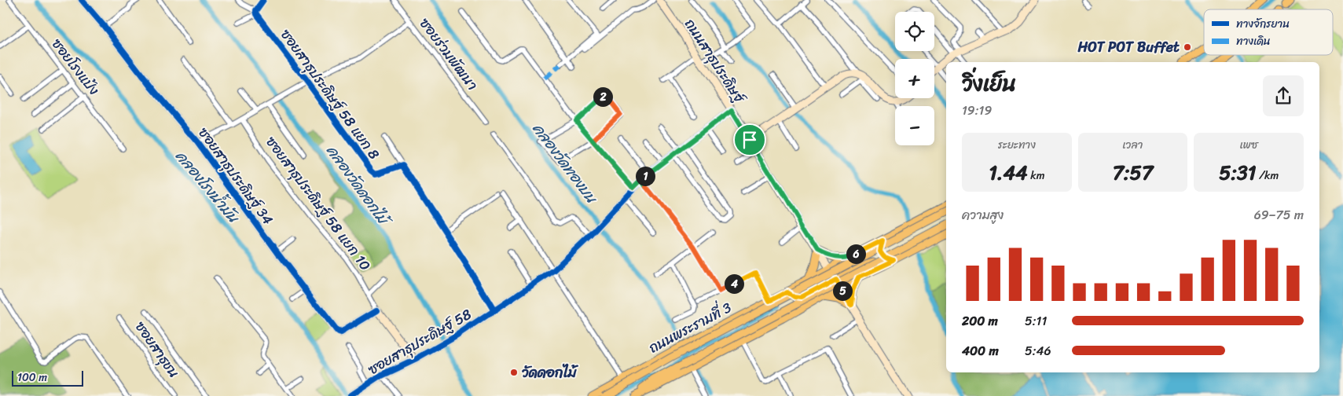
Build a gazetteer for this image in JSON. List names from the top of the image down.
{
  "streets": {
    "main road": ["ถนนพระรามที่ 3"],
    "street": [
      "ซอยร่วมพัฒนา",
      "ถนนสาธุประดิษฐ์",
      "ซอยโรงแป้ง",
      "ซอยสาธุประดิษฐ์ 58 แยก 8",
      "ซอยสาธุประดิษฐ์ 34",
      "ซอยสาธุประดิษฐ์ 58 แยก 10",
      "ซอยสาธุประดิษฐ์ 58",
      "ซอยสาธุชน"
    ]
  },
  "crossings": [
    ["ถนนสาธุประดิษฐ์", "ถนนพระรามที่ 3"],
    ["ถนนสาธุประดิษฐ์", "ซอยสาธุประดิษฐ์ 58"],
    ["ซอยสาธุประดิษฐ์ 58 แยก 8", "ซอยสาธุประดิษฐ์ 58"],
    ["ซอยสาธุประดิษฐ์ 34", "ซอยสาธุประดิษฐ์ 58 แยก 10"],
    ["ซอยสาธุประดิษฐ์ 58 แยก 10", "ซอยสาธุประดิษฐ์ 58"]
  ],
  "water": ["คลองวัดทองบน", "คลองวัดดอกไม้", "คลองโรงน้ำมัน"],
  "places": ["HOT POT Buffet", "วัดดอกไม้"],
  "legend": ["ทางจักรยาน", "ทางเดิน"],
  "scale_bar": "100 m",
  "page": {
    "map_buttons": ["+", "−"],
    "heading": ["วิ่งเย็น", "19:19"],
    "pins": [
      "2",
      "1",
      "6",
      "4",
      "5"
    ],
    "stats": [
      ["ระยะทาง", "1.44 km"],
      ["เวลา", "7:57"],
      ["เพซ", "5:31 /km"]
    ],
    "chart": ["ความสูง", "69–75 m"],
    "list": [
      {
        "name": "200 m",
        "note": "5:11"
      },
      {
        "name": "400 m",
        "note": "5:46"
      }
    ],
    "scale": "100 m"
  }
}
